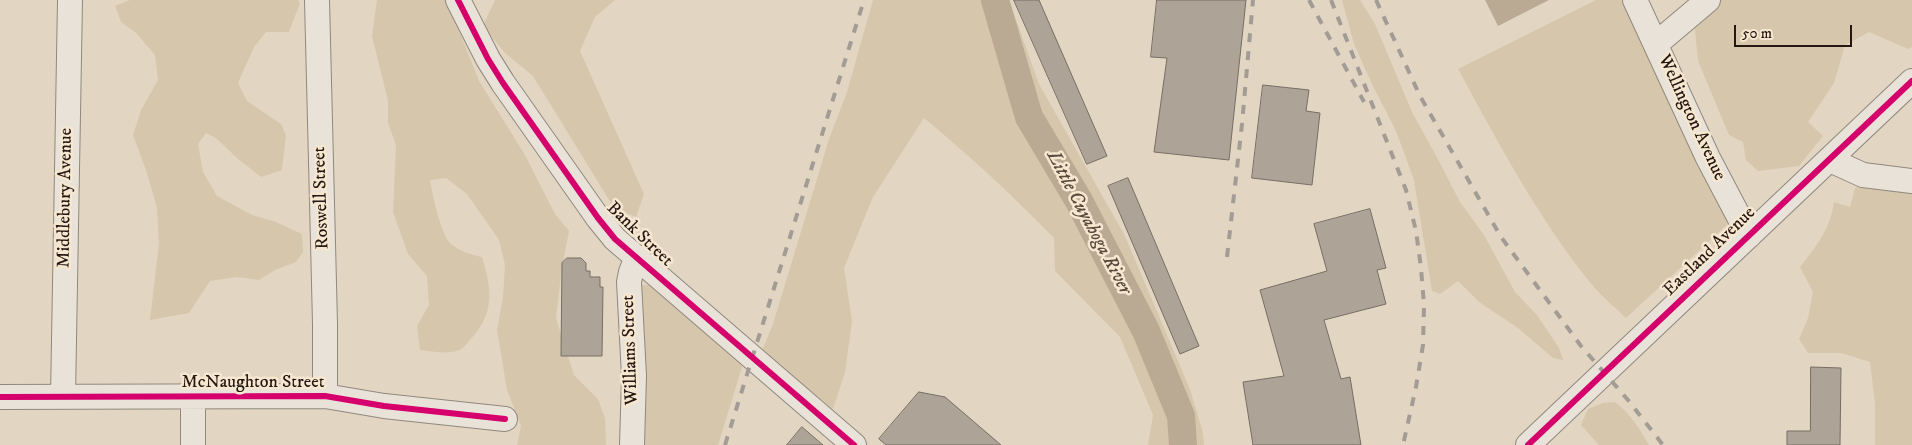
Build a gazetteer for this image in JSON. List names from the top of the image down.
{
  "streets": {
    "street": [
      "Wellington Avenue",
      "Middlebury Avenue",
      "Roswell Street",
      "Bank Street",
      "Eastland Avenue",
      "Williams Street",
      "McNaughton Street"
    ]
  },
  "crossings": [
    ["Wellington Avenue", "Eastland Avenue"],
    ["Middlebury Avenue", "McNaughton Street"],
    ["Roswell Street", "McNaughton Street"],
    ["Bank Street", "Williams Street"]
  ],
  "water": ["Little Cuyahoga River"],
  "scale_bar": "50 m"
}
